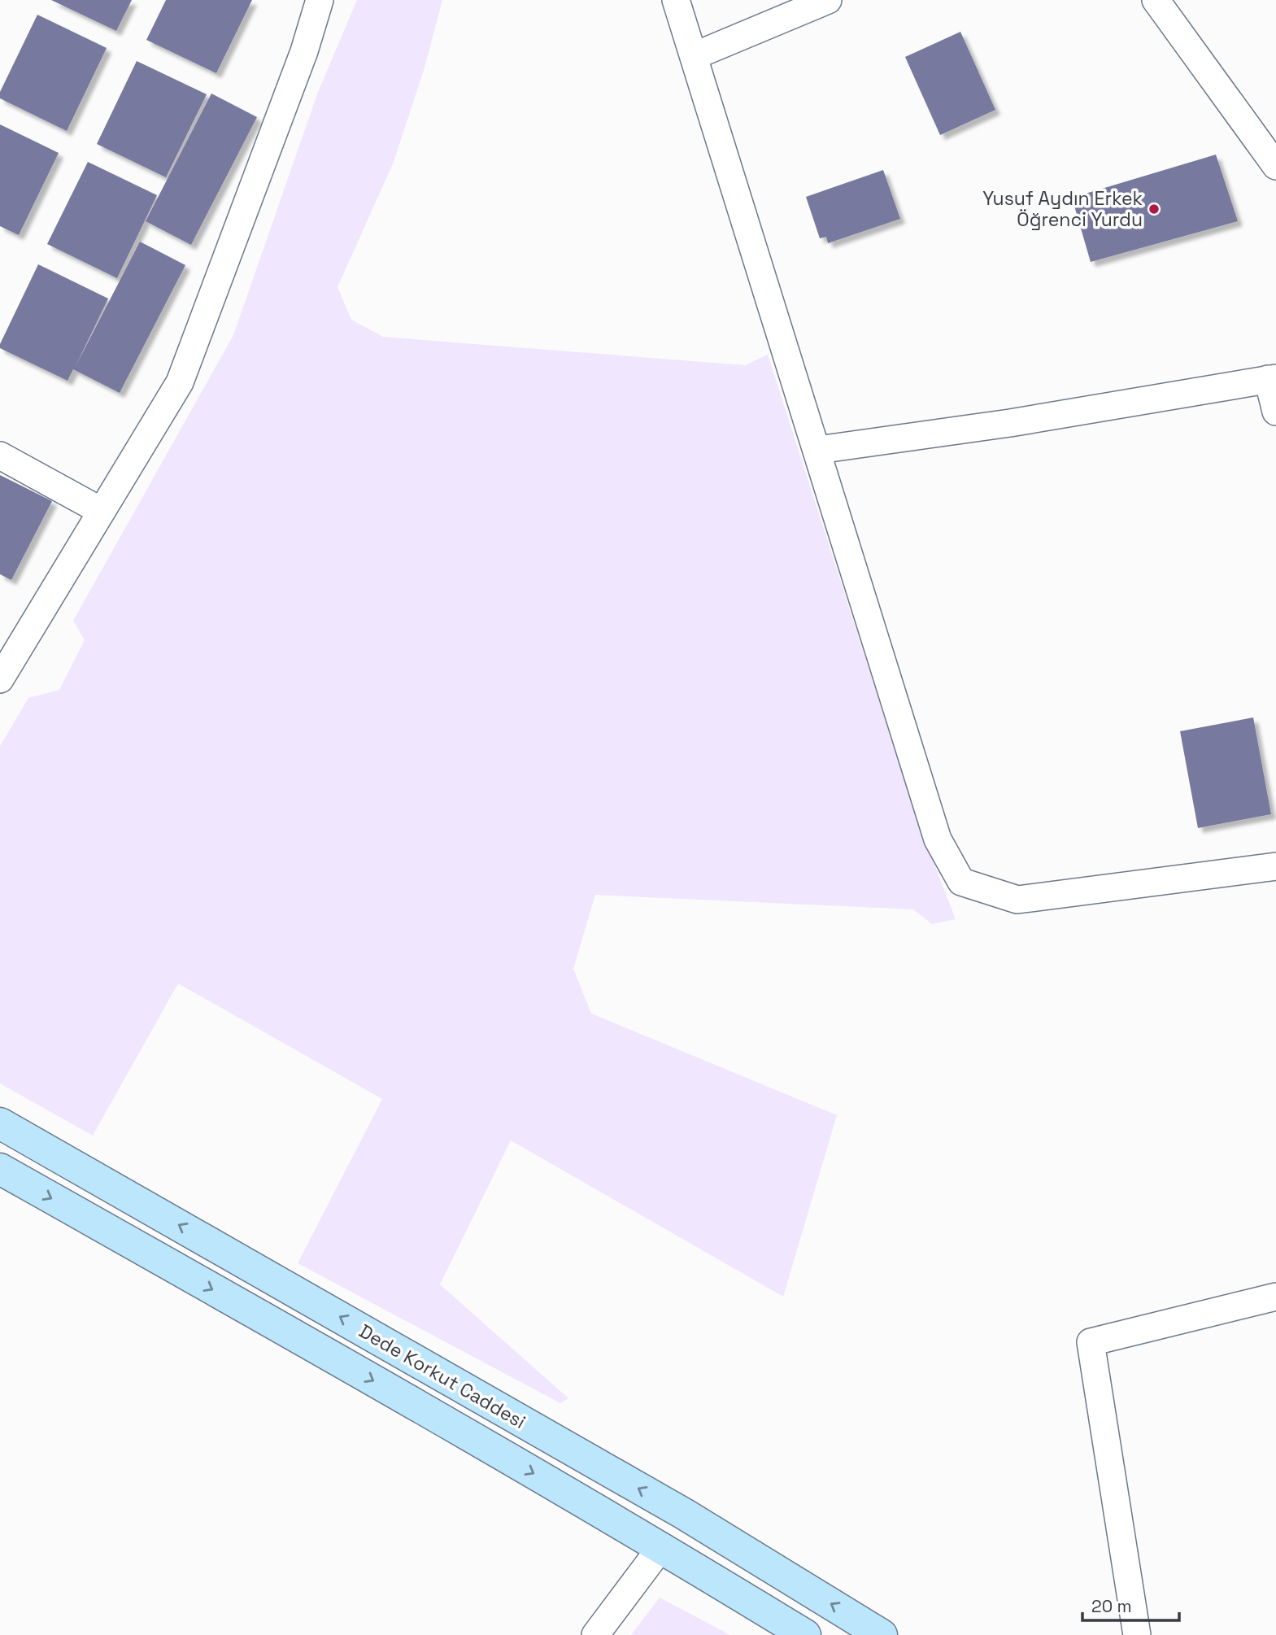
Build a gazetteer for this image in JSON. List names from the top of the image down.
{
  "streets": {
    "street": ["Dede Korkut Caddesi"]
  },
  "places": ["Yusuf Aydın Erkek Öğrenci Yurdu"],
  "scale_bar": "20 m"
}
